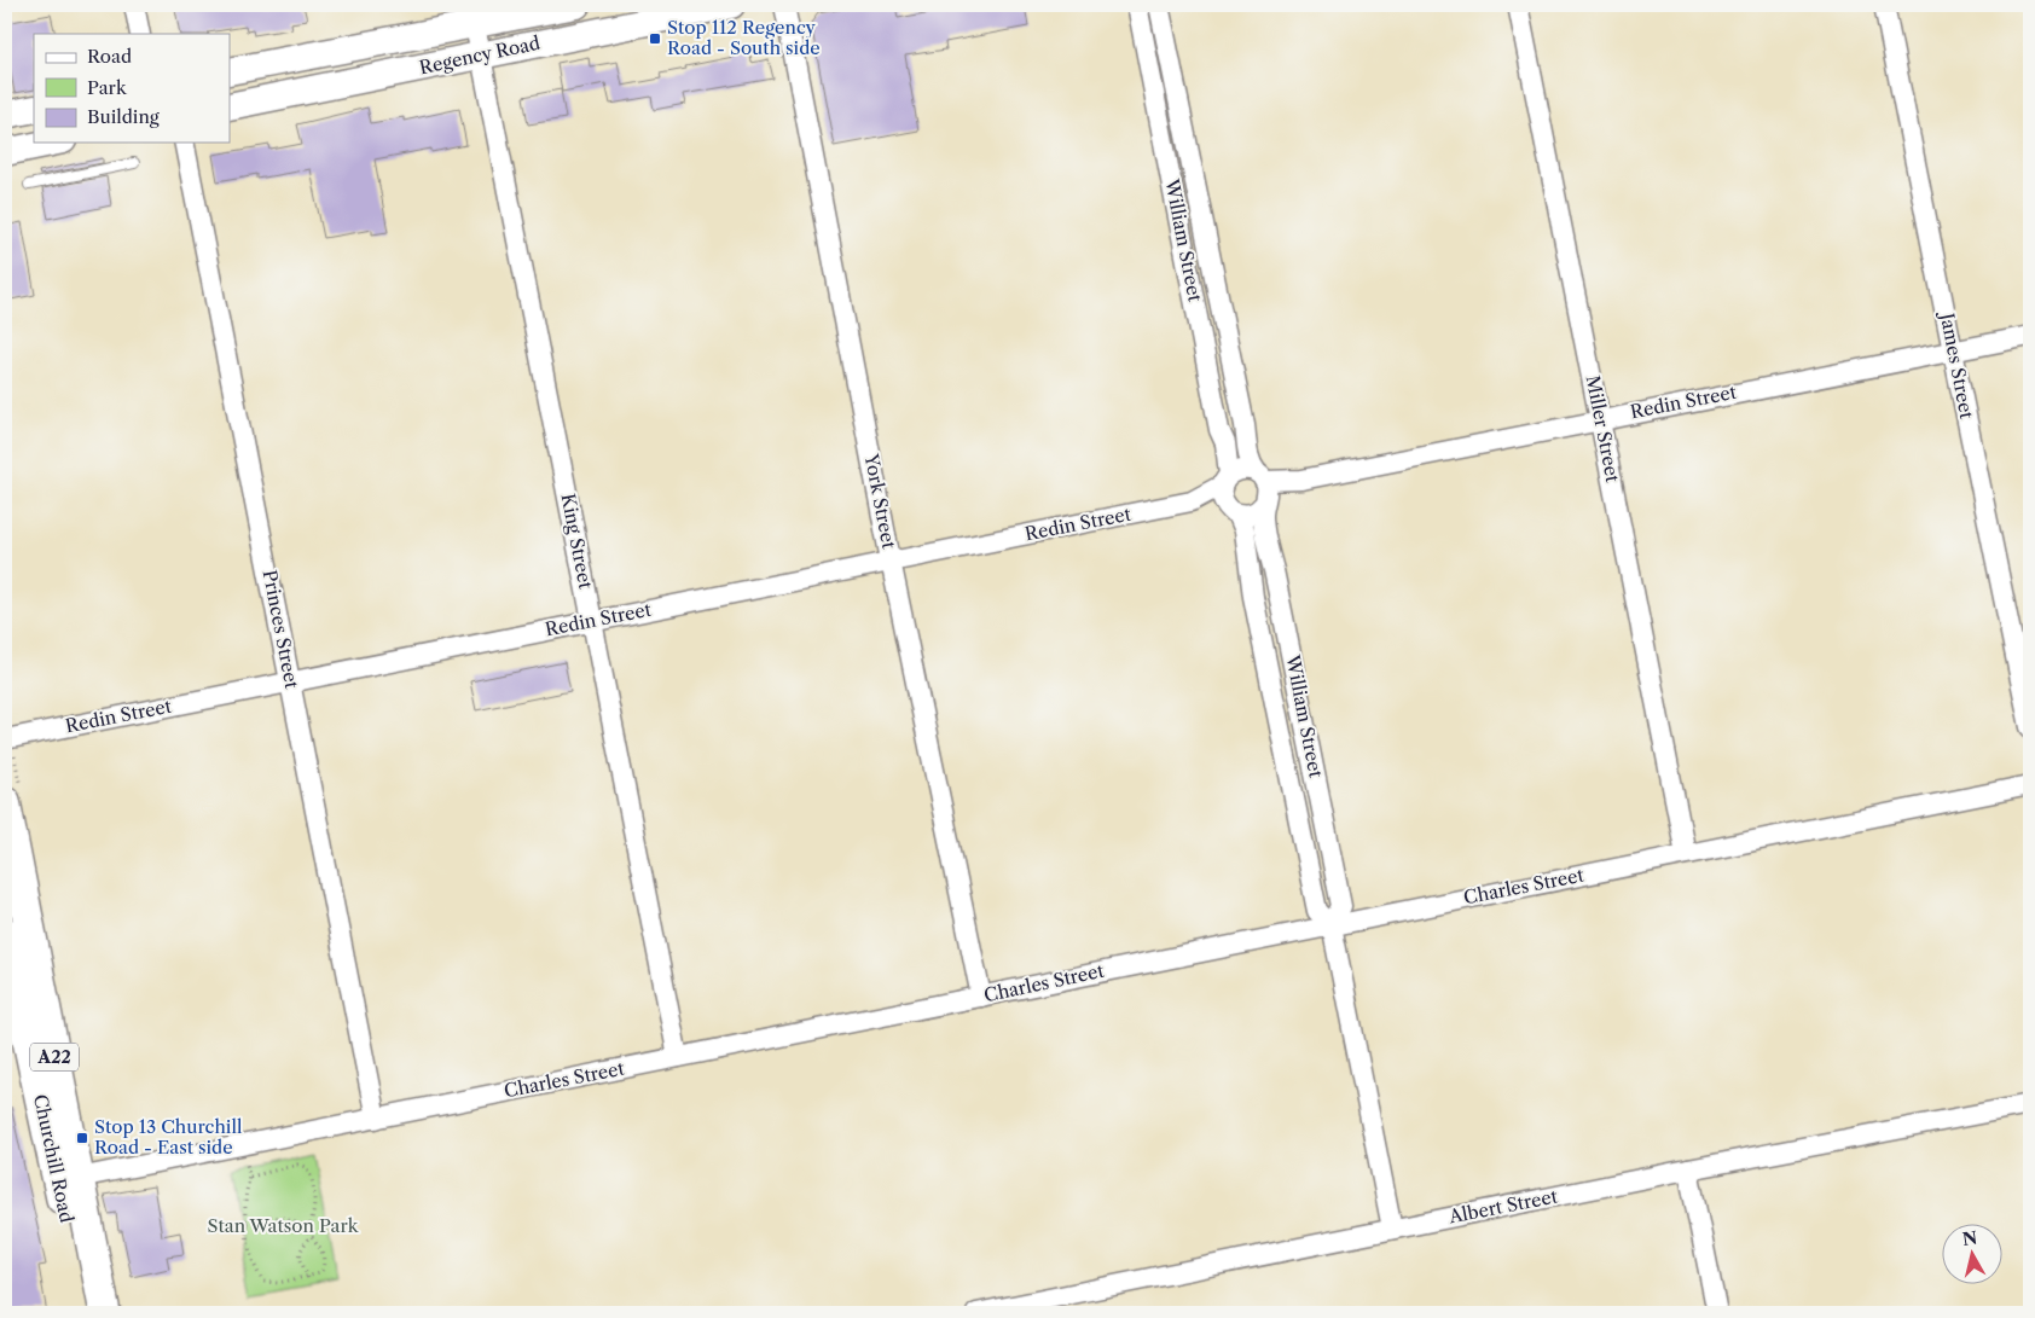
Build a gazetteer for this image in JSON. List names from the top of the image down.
{
  "streets": {
    "main road": ["Regency Road", "A22", "Churchill Road"],
    "street": [
      "William Street",
      "James Street",
      "Redin Street",
      "Miller Street",
      "York Street",
      "King Street",
      "Princes Street",
      "Charles Street",
      "Albert Street"
    ]
  },
  "crossings": [
    ["Regency Road", "King Street"],
    ["William Street", "Redin Street"],
    ["William Street", "Charles Street"],
    ["William Street", "Albert Street"],
    ["James Street", "Redin Street"],
    ["Redin Street", "Miller Street"],
    ["Redin Street", "York Street"],
    ["Redin Street", "King Street"],
    ["Redin Street", "Princes Street"],
    ["Miller Street", "Charles Street"],
    ["York Street", "Charles Street"],
    ["King Street", "Charles Street"],
    ["Princes Street", "Charles Street"],
    ["Charles Street", "Churchill Road"]
  ],
  "parks": ["Stan Watson Park"],
  "places": {
    "transit": ["Stop 112 Regency Road - South side", "Stop 13 Churchill Road - East side"]
  },
  "legend": ["Road", "Park", "Building"],
  "north": "top"
}
